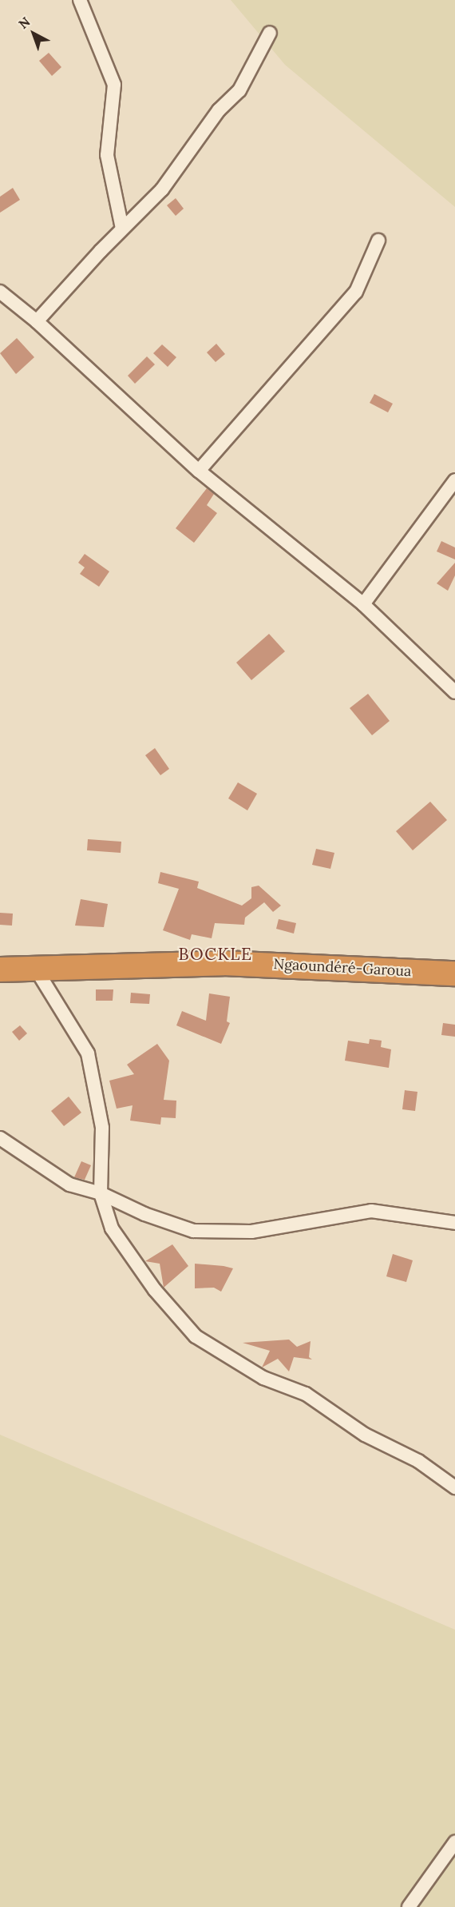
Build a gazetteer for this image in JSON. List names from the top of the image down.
{
  "streets": {
    "highway": ["Ngaoundéré-Garoua"]
  },
  "districts": ["BOCKLE"],
  "north": "top left"
}
